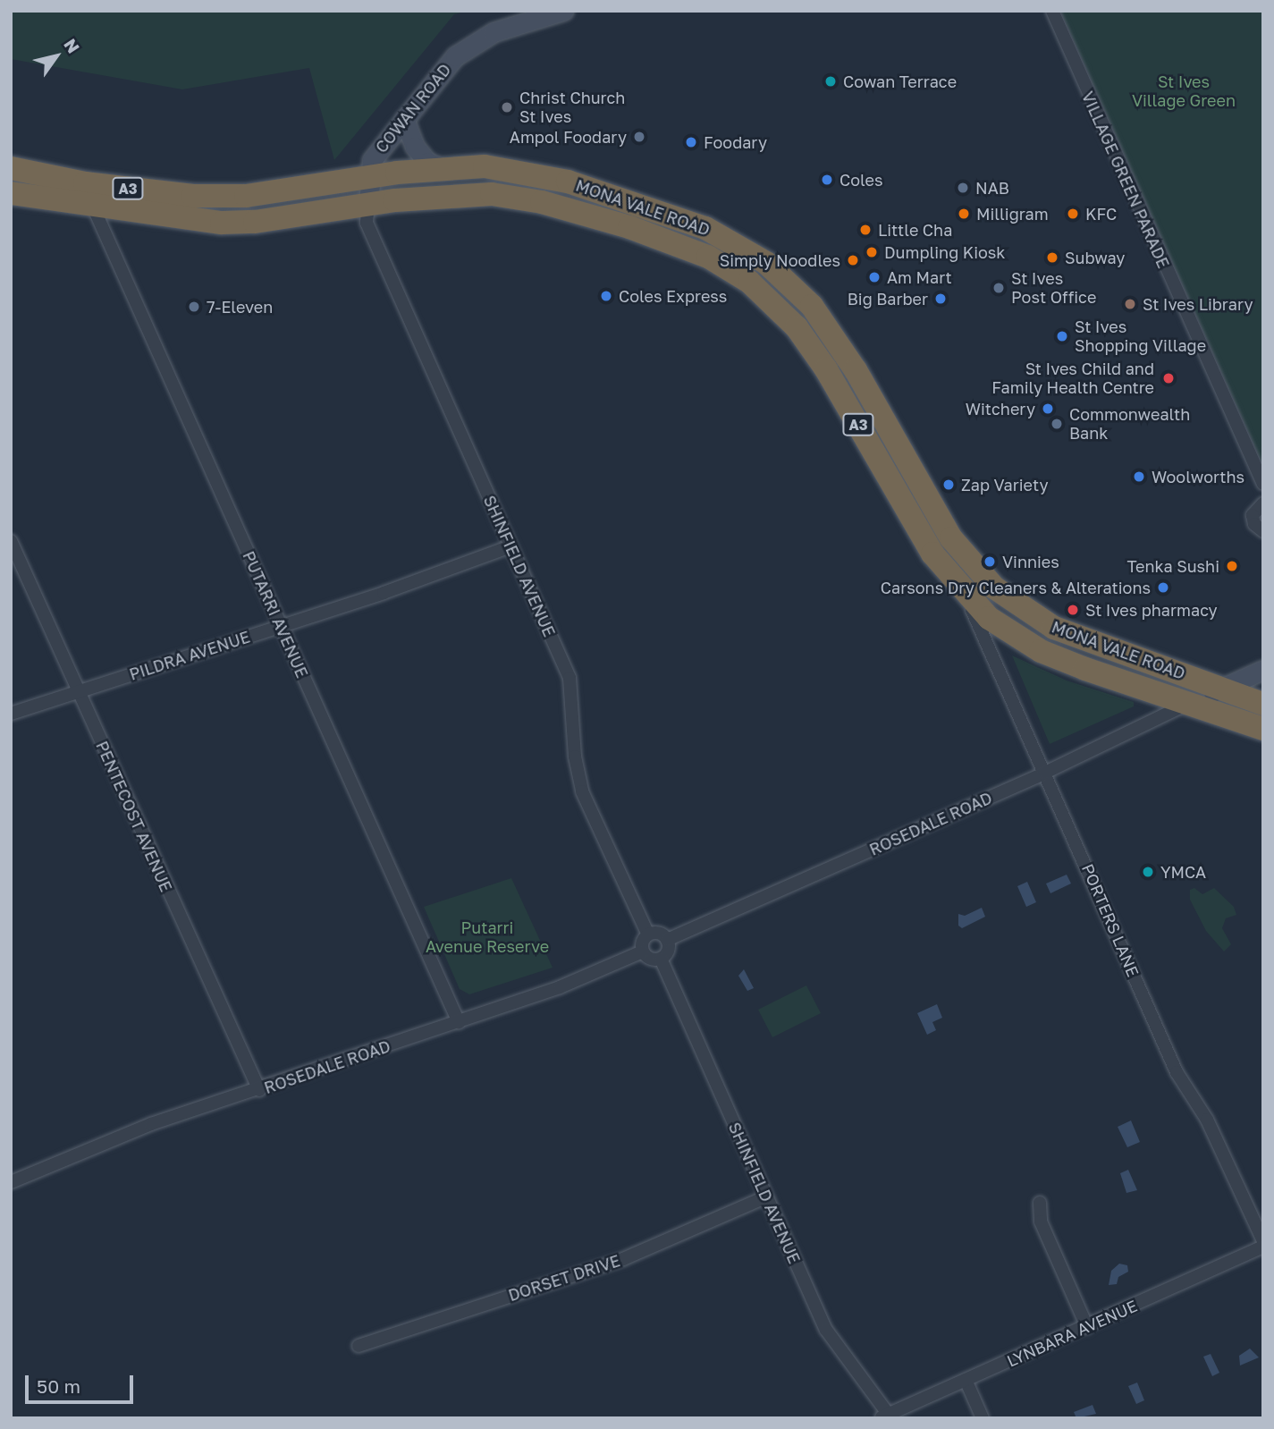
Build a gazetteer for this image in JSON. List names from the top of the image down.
{
  "streets": {
    "highway": ["A3", "MONA VALE ROAD"],
    "street": [
      "COWAN ROAD",
      "VILLAGE GREEN PARADE",
      "SHINFIELD AVENUE",
      "PUTARRI AVENUE",
      "PILDRA AVENUE",
      "PENTECOST AVENUE",
      "ROSEDALE ROAD",
      "PORTERS LANE",
      "DORSET DRIVE",
      "LYNBARA AVENUE"
    ]
  },
  "crossings": [
    ["COWAN ROAD", "MONA VALE ROAD"],
    ["COWAN ROAD", "SHINFIELD AVENUE"],
    ["MONA VALE ROAD", "SHINFIELD AVENUE"],
    ["MONA VALE ROAD", "PUTARRI AVENUE"],
    ["MONA VALE ROAD", "ROSEDALE ROAD"],
    ["MONA VALE ROAD", "PORTERS LANE"],
    ["SHINFIELD AVENUE", "PILDRA AVENUE"],
    ["SHINFIELD AVENUE", "ROSEDALE ROAD"],
    ["SHINFIELD AVENUE", "DORSET DRIVE"],
    ["SHINFIELD AVENUE", "LYNBARA AVENUE"],
    ["PUTARRI AVENUE", "PILDRA AVENUE"],
    ["PUTARRI AVENUE", "ROSEDALE ROAD"],
    ["PILDRA AVENUE", "PENTECOST AVENUE"],
    ["PENTECOST AVENUE", "ROSEDALE ROAD"],
    ["ROSEDALE ROAD", "PORTERS LANE"]
  ],
  "parks": ["St Ives Village Green", "Putarri Avenue Reserve"],
  "places": [
    "Cowan Terrace",
    "Christ Church St Ives",
    "Ampol Foodary",
    "Foodary",
    "Coles",
    "NAB",
    "Milligram",
    "KFC",
    "Little Cha",
    "Dumpling Kiosk",
    "Subway",
    "Simply Noodles",
    "Am Mart",
    "St Ives Post Office",
    "Coles Express",
    "Big Barber",
    "St Ives Library",
    "7-Eleven",
    "St Ives Shopping Village",
    "St Ives Child and Family Health Centre",
    "Witchery",
    "Commonwealth Bank",
    "Woolworths",
    "Zap Variety",
    "Vinnies",
    "Tenka Sushi",
    "Carsons Dry Cleaners & Alterations",
    "St Ives pharmacy",
    "YMCA"
  ],
  "scale_bar": "50 m",
  "north": "top right"
}
